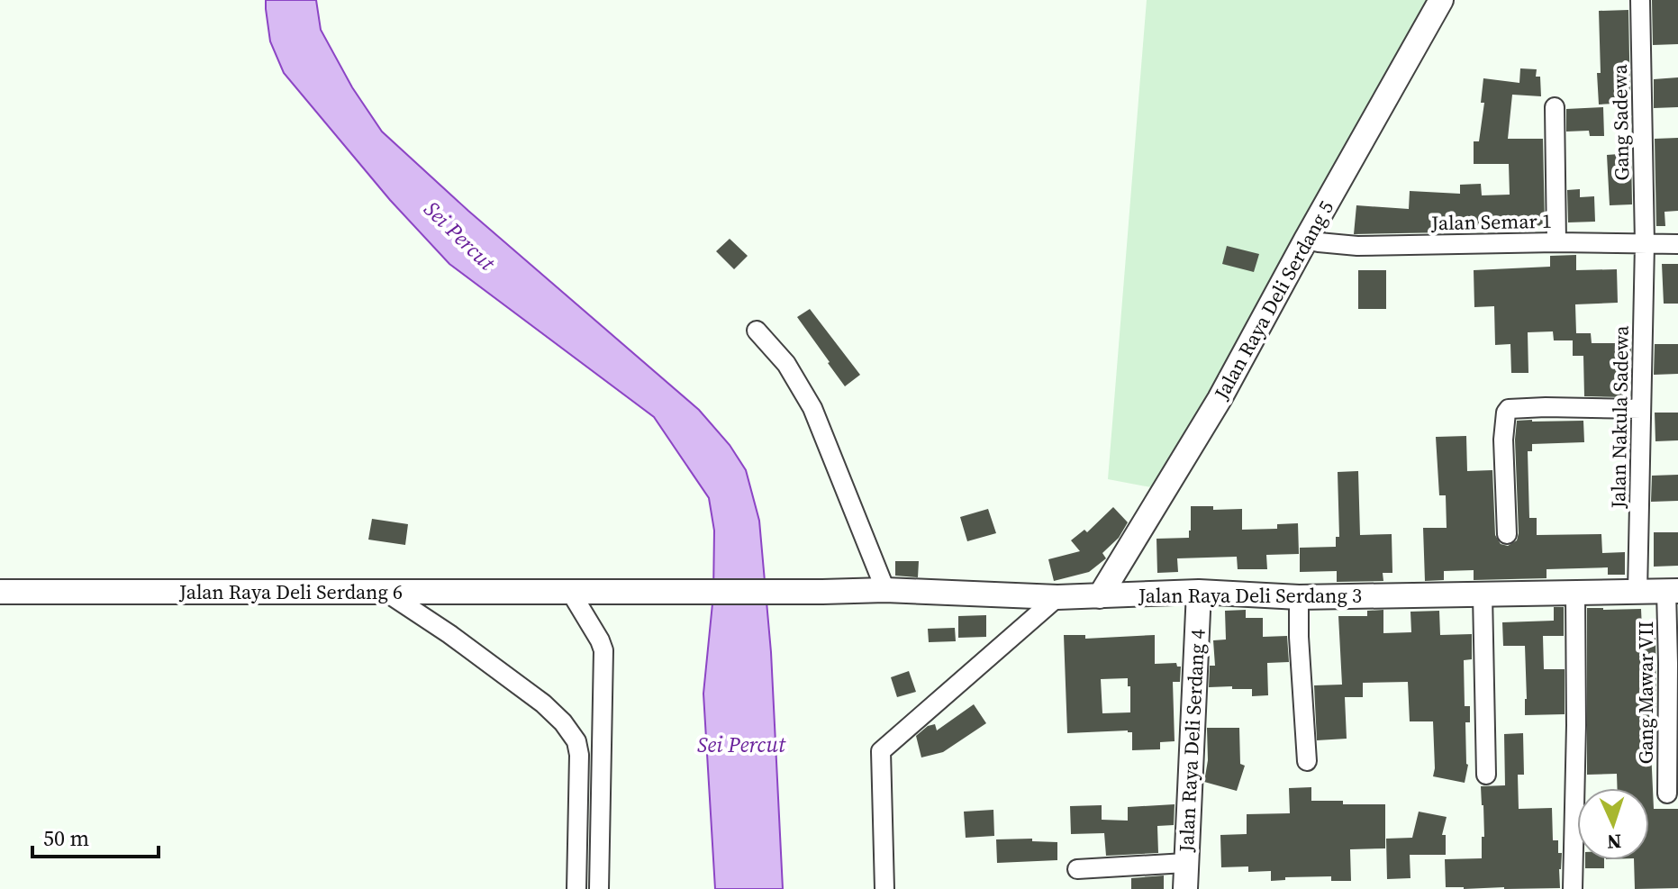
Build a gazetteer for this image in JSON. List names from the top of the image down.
{
  "streets": {
    "street": [
      "Gang Sadewa",
      "Jalan Semar 1",
      "Jalan Raya Deli Serdang 5",
      "Jalan Nakula Sadewa",
      "Jalan Raya Deli Serdang 6",
      "Jalan Raya Deli Serdang 3",
      "Gang Mawar VII",
      "Jalan Raya Deli Serdang 4"
    ]
  },
  "crossings": [
    ["Gang Sadewa", "Jalan Semar 1"],
    ["Gang Sadewa", "Jalan Nakula Sadewa"],
    ["Jalan Semar 1", "Jalan Raya Deli Serdang 5"],
    ["Jalan Semar 1", "Jalan Nakula Sadewa"],
    ["Jalan Raya Deli Serdang 5", "Jalan Raya Deli Serdang 3"],
    ["Jalan Nakula Sadewa", "Jalan Raya Deli Serdang 3"],
    ["Jalan Raya Deli Serdang 6", "Jalan Raya Deli Serdang 3"],
    ["Jalan Raya Deli Serdang 3", "Gang Mawar VII"],
    ["Jalan Raya Deli Serdang 3", "Jalan Raya Deli Serdang 4"]
  ],
  "water": ["Sei Percut"],
  "scale_bar": "50 m",
  "north": "bottom"
}
